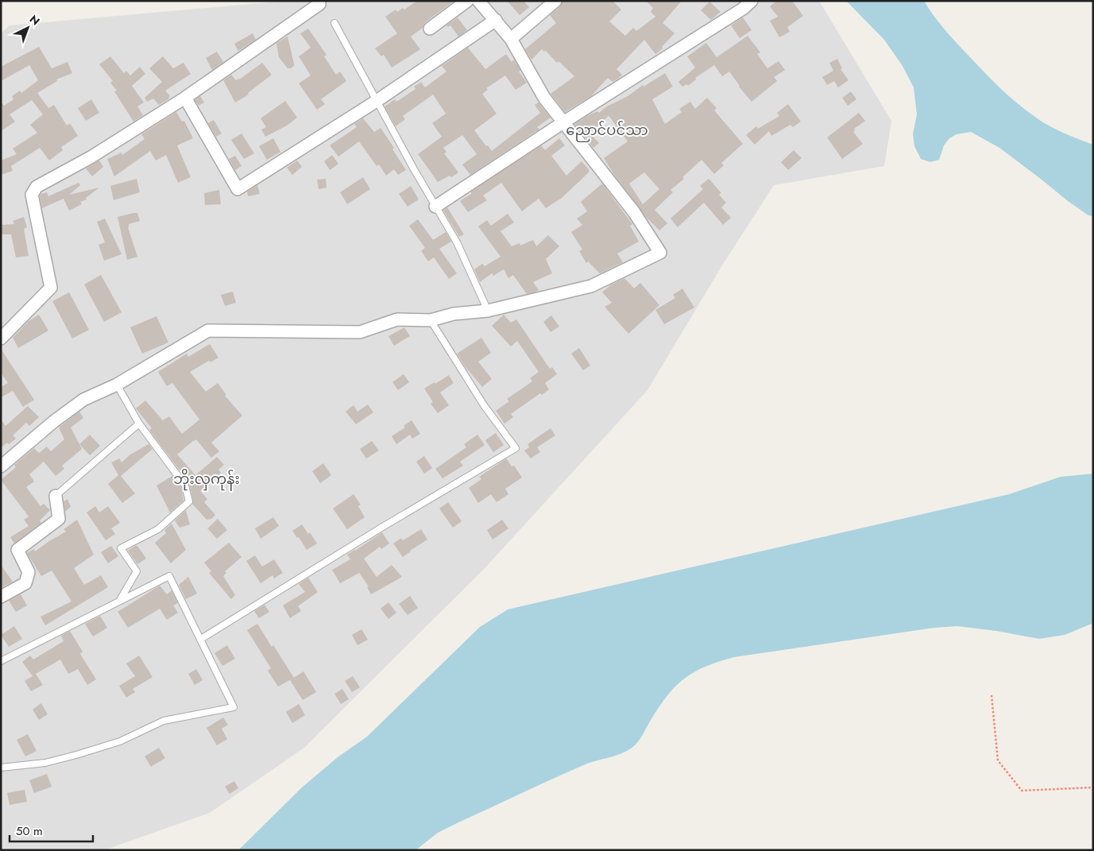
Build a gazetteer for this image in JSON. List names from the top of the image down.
{
  "districts": ["ညောင်ပင်သာ", "ဘိုးလှကုန်း"],
  "scale_bar": "50 m",
  "north": "top right"
}
